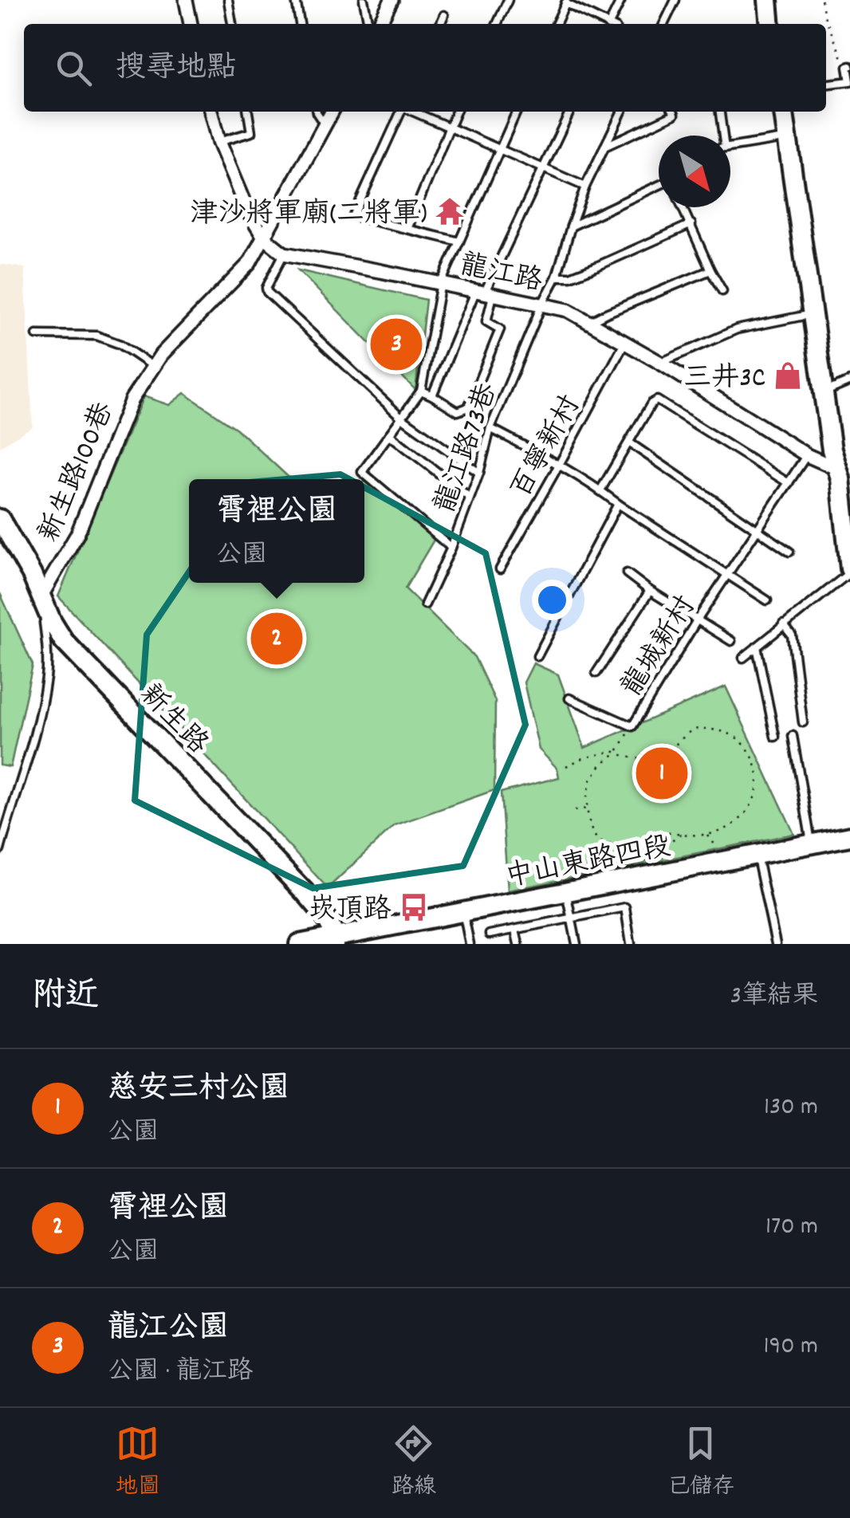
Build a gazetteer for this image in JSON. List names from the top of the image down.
{
  "streets": {
    "street": [
      "龍江路",
      "新生路100巷",
      "新生路",
      "中山東路四段"
    ],
    "lane": ["百寧新村", "龍江路73巷", "龍城新村"]
  },
  "crossings": [
    ["龍江路", "百寧新村"],
    ["龍江路", "龍江路73巷"],
    ["龍江路", "新生路100巷"],
    ["龍江路", "龍城新村"],
    ["新生路100巷", "新生路"],
    ["新生路", "中山東路四段"]
  ],
  "places": {
    "temple": ["津沙將軍廟(二將軍)"],
    "shop": ["三井3C"],
    "bus stop": ["崁頂路"]
  },
  "north": "bottom right",
  "page": {
    "search": "搜尋地點",
    "pins": ["3", "2", "1"],
    "popup": ["霄裡公園", "公園"],
    "heading": ["附近", "3筆結果"],
    "list": [
      {
        "mark": "1",
        "name": "慈安三村公園",
        "note": "公園",
        "value": "130 m"
      },
      {
        "mark": "2",
        "name": "霄裡公園",
        "note": "公園",
        "value": "170 m"
      },
      {
        "mark": "3",
        "name": "龍江公園",
        "note": "公園 · 龍江路",
        "value": "190 m"
      }
    ],
    "nav": ["地圖", "路線", "已儲存"]
  }
}
